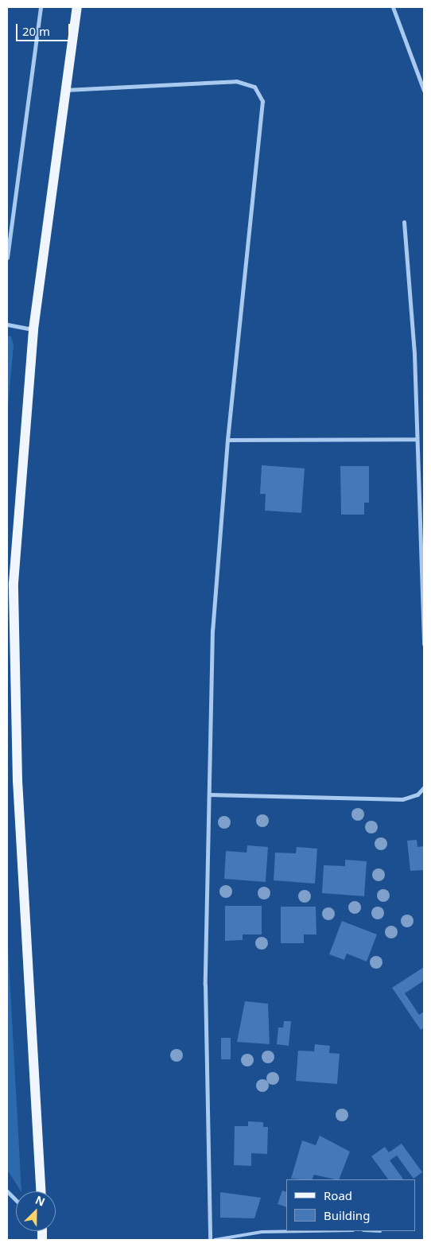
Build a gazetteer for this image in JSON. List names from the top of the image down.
{
  "legend": ["Road", "Building"],
  "scale_bar": "20 m",
  "north": "top right"
}
